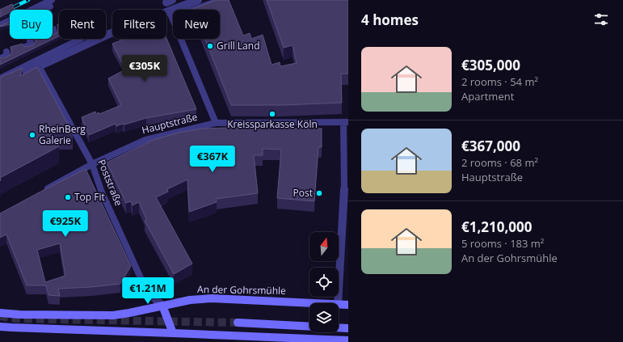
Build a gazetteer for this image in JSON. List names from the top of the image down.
{
  "streets": {
    "main road": ["An der Gohrsmühle"],
    "street": ["Hauptstraße", "Poststraße"]
  },
  "crossings": [
    ["Hauptstraße", "Poststraße"],
    ["Poststraße", "An der Gohrsmühle"]
  ],
  "places": [
    "Grill Land",
    "Kreissparkasse Köln",
    "RheinBerg Galerie",
    "Post",
    "Top Fit"
  ],
  "north": "top",
  "page": {
    "heading": "4 homes",
    "chip": [
      "Buy",
      "Rent",
      "Filters",
      "New"
    ],
    "list": [
      {
        "name": "€305,000",
        "note": "2 rooms · 54 m² · Apartment"
      },
      {
        "name": "€367,000",
        "note": "2 rooms · 68 m² · Hauptstraße"
      },
      {
        "name": "€1,210,000",
        "note": "5 rooms · 183 m² · An der Gohrsmühle"
      }
    ],
    "price": [
      "€305K",
      "€367K",
      "€925K",
      "€1.21M"
    ]
  }
}
